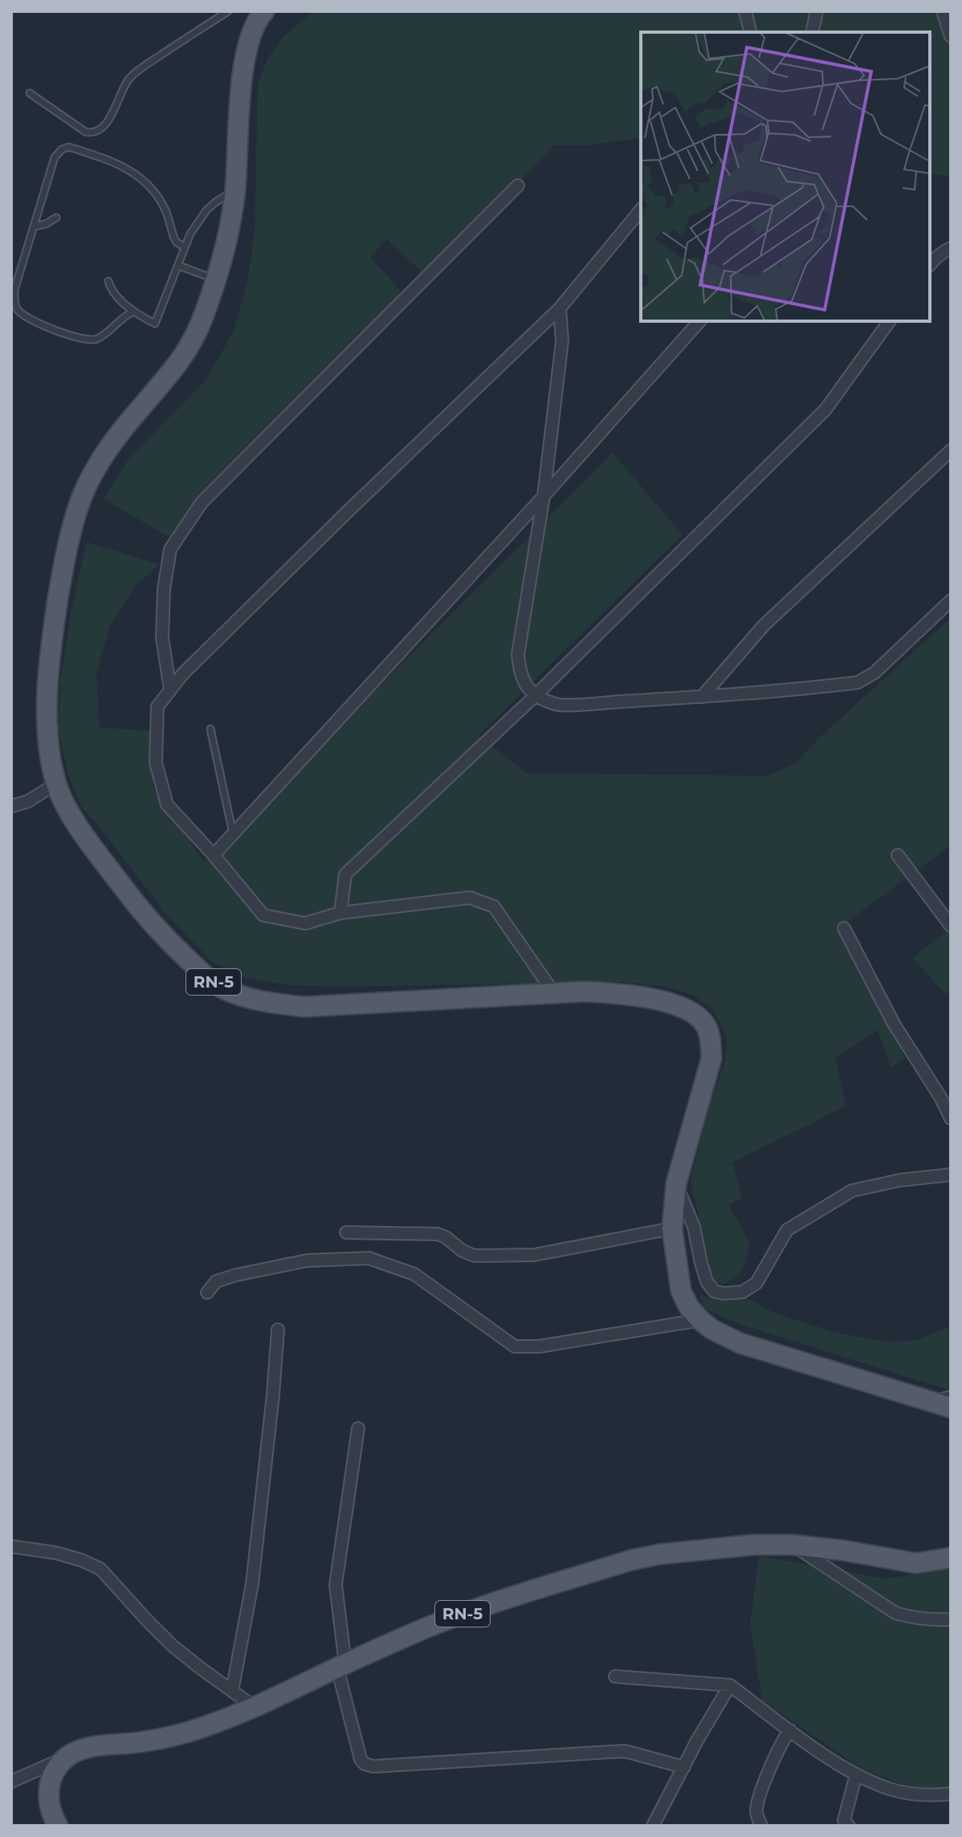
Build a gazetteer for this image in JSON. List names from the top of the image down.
{
  "streets": {
    "main road": ["RN-5"]
  }
}
